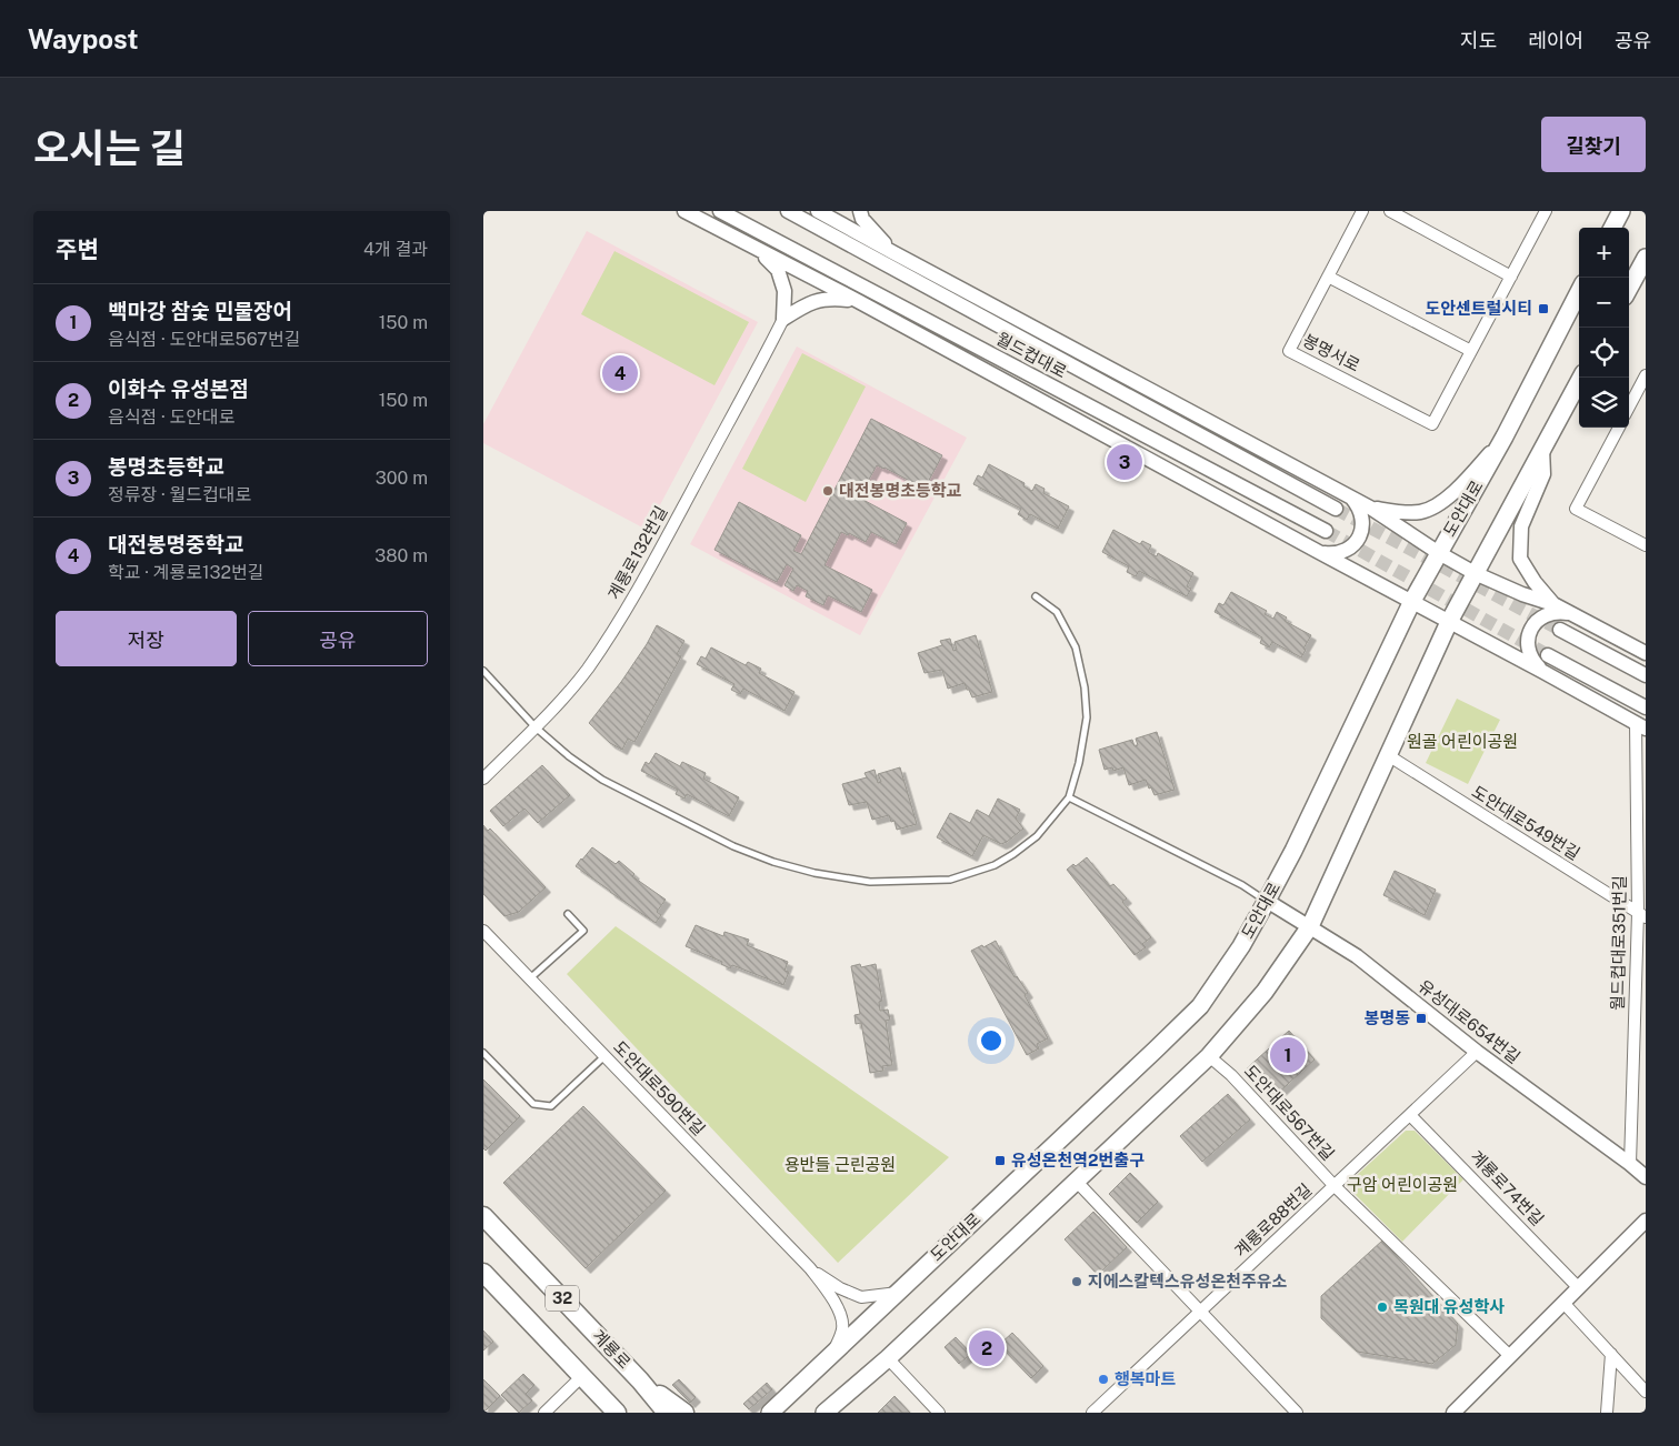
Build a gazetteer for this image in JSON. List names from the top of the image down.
{
  "streets": {
    "main road": ["도안대로", "32", "계룡로"],
    "street": [
      "봉명서로",
      "월드컵대로",
      "계룡로132번길",
      "도안대로549번길",
      "월드컵대로351번길",
      "유성대로654번길",
      "도안대로590번길",
      "도안대로567번길",
      "계룡로74번길",
      "계룡로88번길"
    ]
  },
  "crossings": [
    ["도안대로", "유성대로654번길"],
    ["도안대로549번길", "월드컵대로351번길"],
    ["월드컵대로351번길", "유성대로654번길"],
    ["유성대로654번길", "계룡로88번길"],
    ["도안대로567번길", "계룡로88번길"],
    ["계룡로74번길", "계룡로88번길"]
  ],
  "parks": ["원골 어린이공원", "용반들 근린공원", "구암 어린이공원"],
  "places": {
    "transit": ["도안센트럴시티", "봉명동", "유성온천역2번출구"],
    "other": [
      "대전봉명초등학교",
      "지에스칼텍스유성온천주유소",
      "목원대 유성학사",
      "행복마트"
    ]
  },
  "page": {
    "header": "Waypost",
    "nav": ["지도", "레이어", "공유"],
    "title": "오시는 길",
    "buttons": [
      "길찾기",
      ["저장", "공유"]
    ],
    "heading": ["주변", "4개 결과"],
    "map_buttons": ["+", "−"],
    "list": [
      {
        "mark": "1",
        "name": "백마강 참숯 민물장어",
        "note": "음식점 · 도안대로567번길",
        "value": "150 m"
      },
      {
        "mark": "2",
        "name": "이화수 유성본점",
        "note": "음식점 · 도안대로",
        "value": "150 m"
      },
      {
        "mark": "3",
        "name": "봉명초등학교",
        "note": "정류장 · 월드컵대로",
        "value": "300 m"
      },
      {
        "mark": "4",
        "name": "대전봉명중학교",
        "note": "학교 · 계룡로132번길",
        "value": "380 m"
      }
    ],
    "pins": [
      "4",
      "3",
      "1",
      "2"
    ]
  }
}
